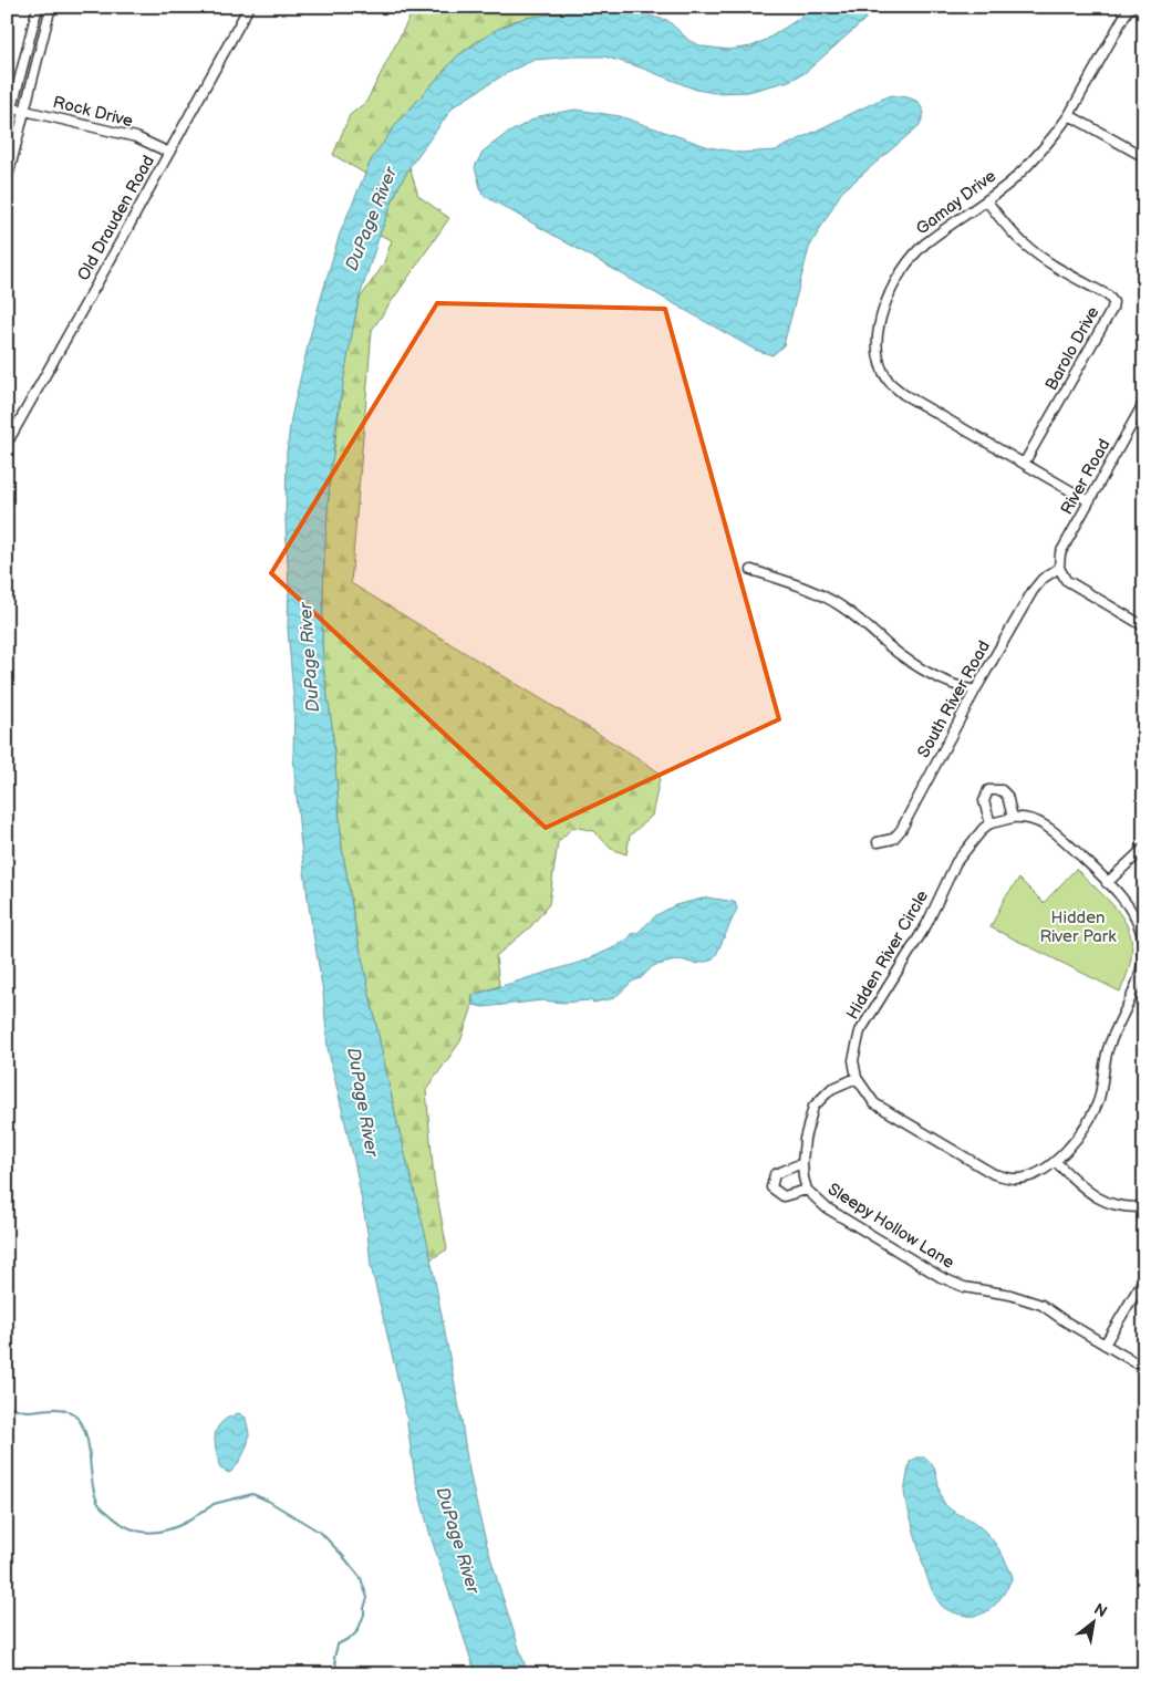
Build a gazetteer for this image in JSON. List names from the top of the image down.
{
  "streets": {
    "street": [
      "Rock Drive",
      "Gamay Drive",
      "Old Drauden Road",
      "Barolo Drive",
      "River Road",
      "South River Road",
      "Hidden River Circle",
      "Sleepy Hollow Lane"
    ]
  },
  "crossings": [
    ["Rock Drive", "Old Drauden Road"],
    ["Gamay Drive", "Barolo Drive"],
    ["Gamay Drive", "River Road"],
    ["River Road", "South River Road"],
    ["Hidden River Circle", "Sleepy Hollow Lane"]
  ],
  "water": ["DuPage River"],
  "parks": ["Hidden River Park"],
  "north": "top right"
}
